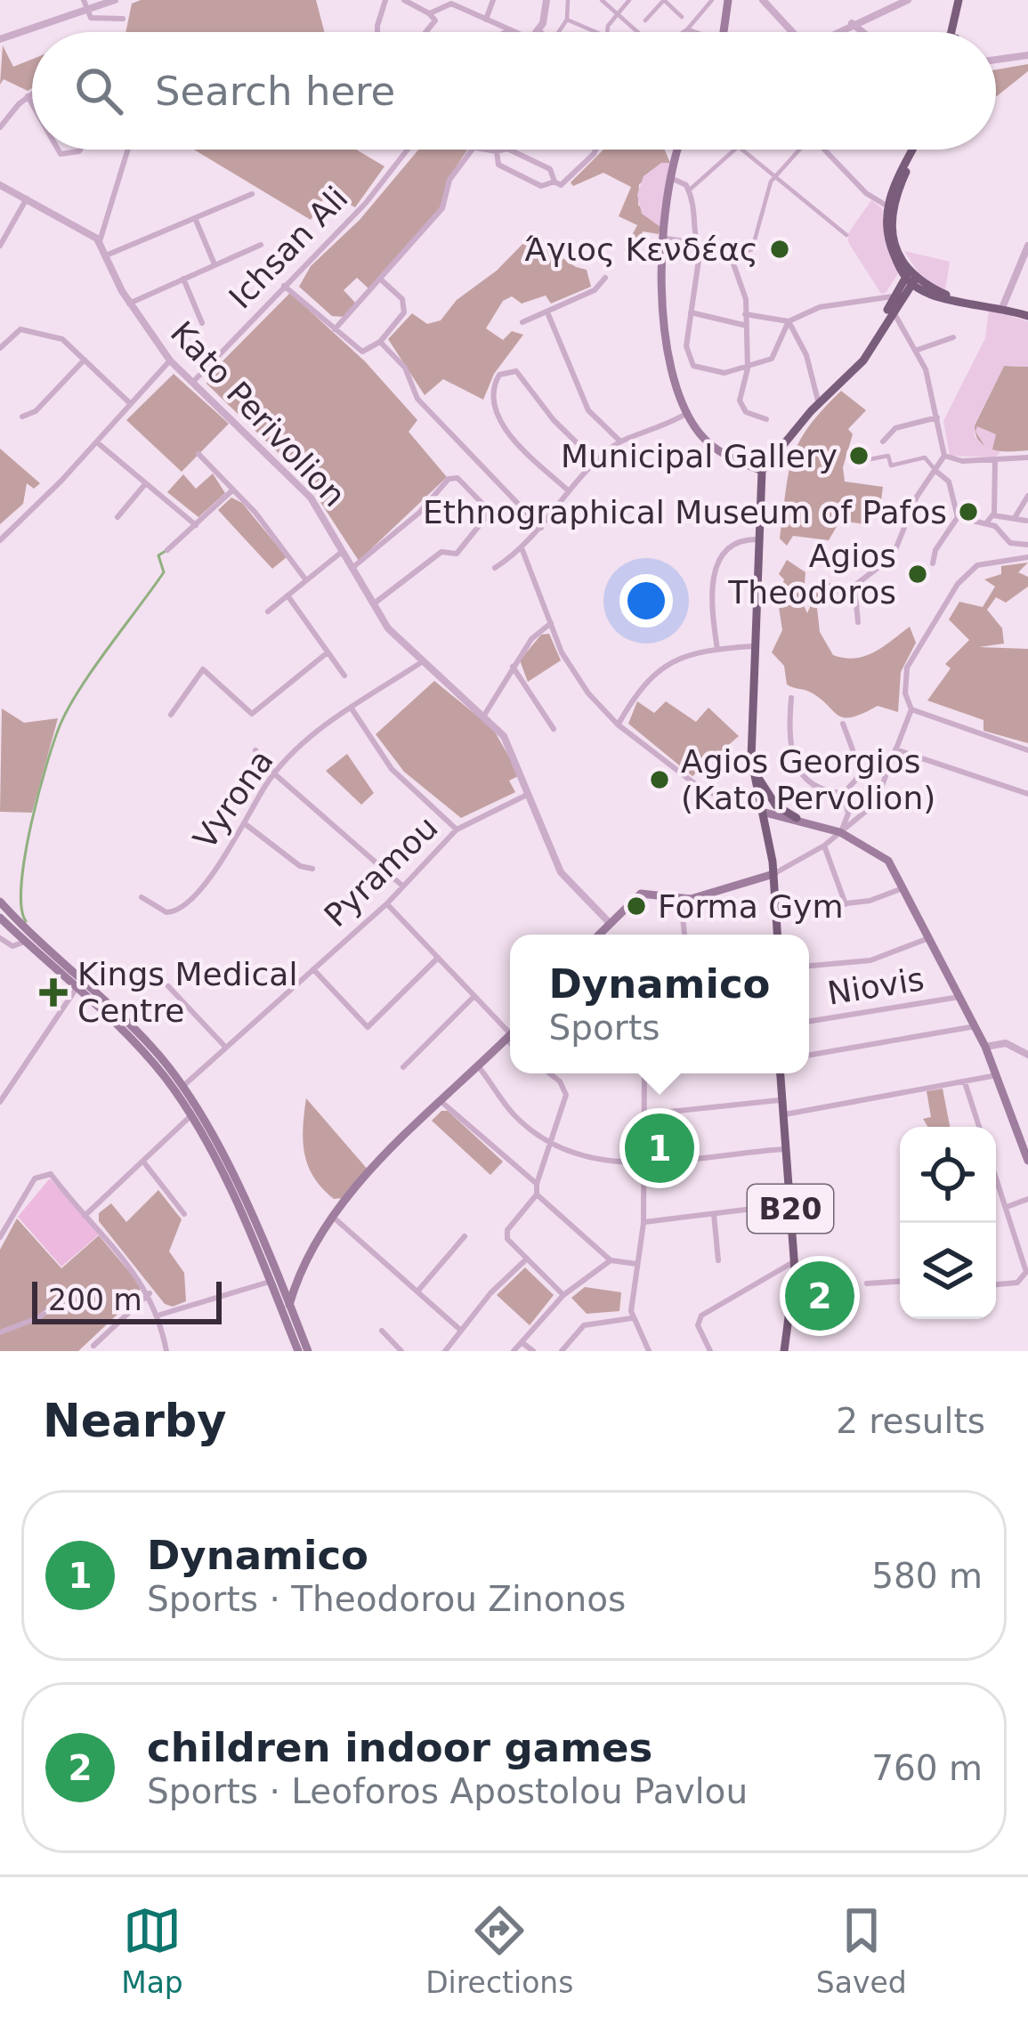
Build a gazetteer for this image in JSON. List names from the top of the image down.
{
  "streets": {
    "main road": ["B20"],
    "street": [
      "Ichsan Ali",
      "Kato Perivolion",
      "Vyrona",
      "Pyramou",
      "Niovis"
    ]
  },
  "crossings": [
    ["Ichsan Ali", "Kato Perivolion"],
    ["Kato Perivolion", "Vyrona"],
    ["Kato Perivolion", "Pyramou"]
  ],
  "places": {
    "other": [
      "Άγιος Κενδέας",
      "Municipal Gallery",
      "Ethnographical Museum of Pafos",
      "Agios Theodoros",
      "Agios Georgios (Kato Pervolion)",
      "Forma Gym"
    ],
    "health": ["Kings Medical Centre"]
  },
  "scale_bar": "200 m",
  "page": {
    "search": "Search here",
    "popup": ["Dynamico", "Sports"],
    "pins": ["1", "2"],
    "scale": "200 m",
    "heading": ["Nearby", "2 results"],
    "list": [
      {
        "mark": "1",
        "name": "Dynamico",
        "note": "Sports · Theodorou Zinonos",
        "value": "580 m"
      },
      {
        "mark": "2",
        "name": "children indoor games",
        "note": "Sports · Leoforos Apostolou Pavlou",
        "value": "760 m"
      }
    ],
    "nav": ["Map", "Directions", "Saved"]
  }
}
